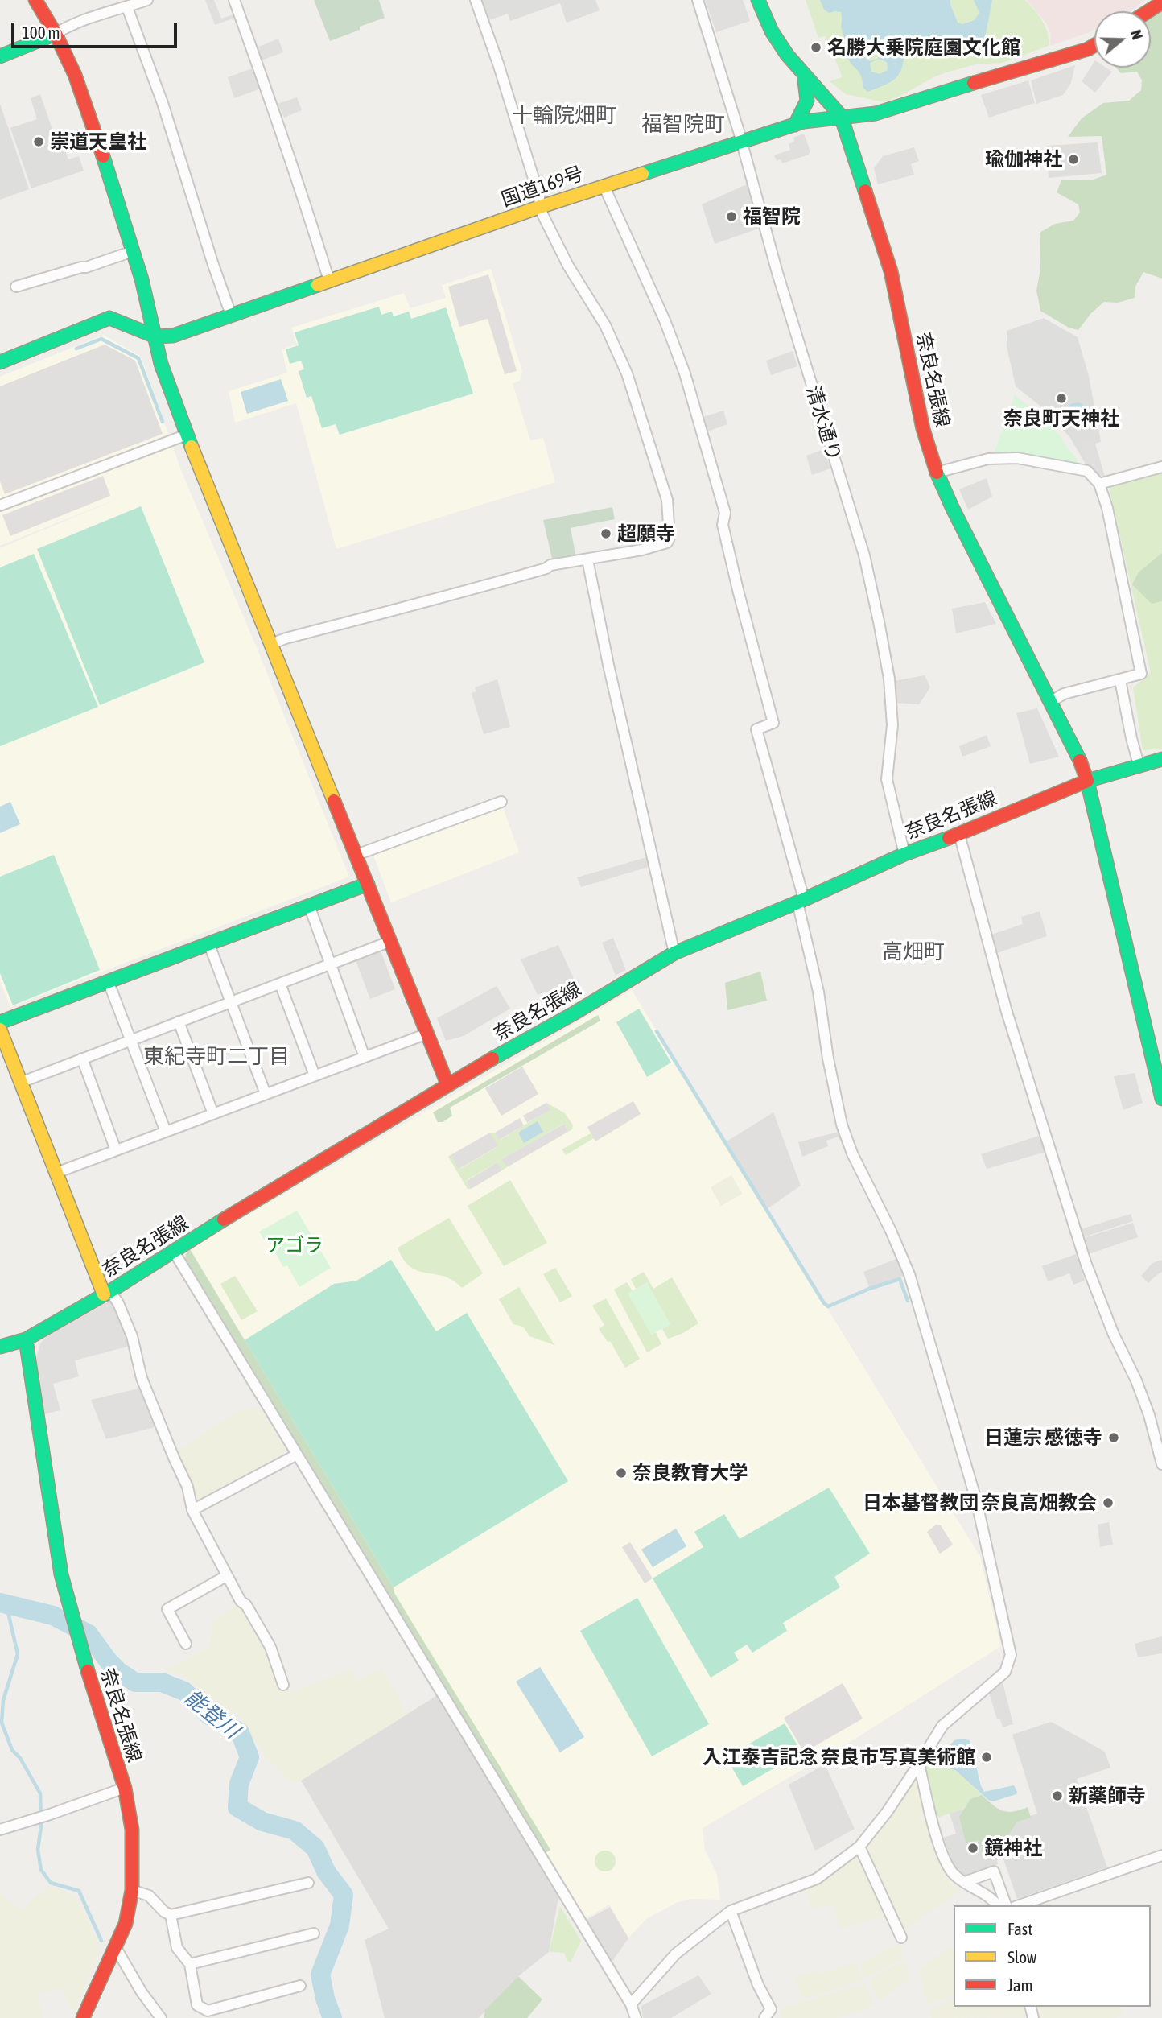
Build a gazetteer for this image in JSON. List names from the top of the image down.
{
  "streets": {
    "main road": ["国道169号", "奈良名張線"],
    "street": ["清水通り"]
  },
  "crossings": [
    ["国道169号", "奈良名張線"],
    ["国道169号", "清水通り"],
    ["奈良名張線", "清水通り"]
  ],
  "districts": [
    "十輪院畑町",
    "福智院町",
    "高畑町",
    "東紀寺町二丁目"
  ],
  "water": ["能登川"],
  "parks": ["アゴラ"],
  "places": [
    "名勝大乗院庭園文化館",
    "崇道天皇社",
    "瑜伽神社",
    "福智院",
    "奈良町天神社",
    "超願寺",
    "日蓮宗 感徳寺",
    "奈良教育大学",
    "日本基督教団 奈良高畑教会",
    "入江泰吉記念 奈良市写真美術館",
    "新薬師寺",
    "鏡神社"
  ],
  "legend": ["Fast", "Slow", "Jam"],
  "scale_bar": "100 m",
  "north": "right"
}
